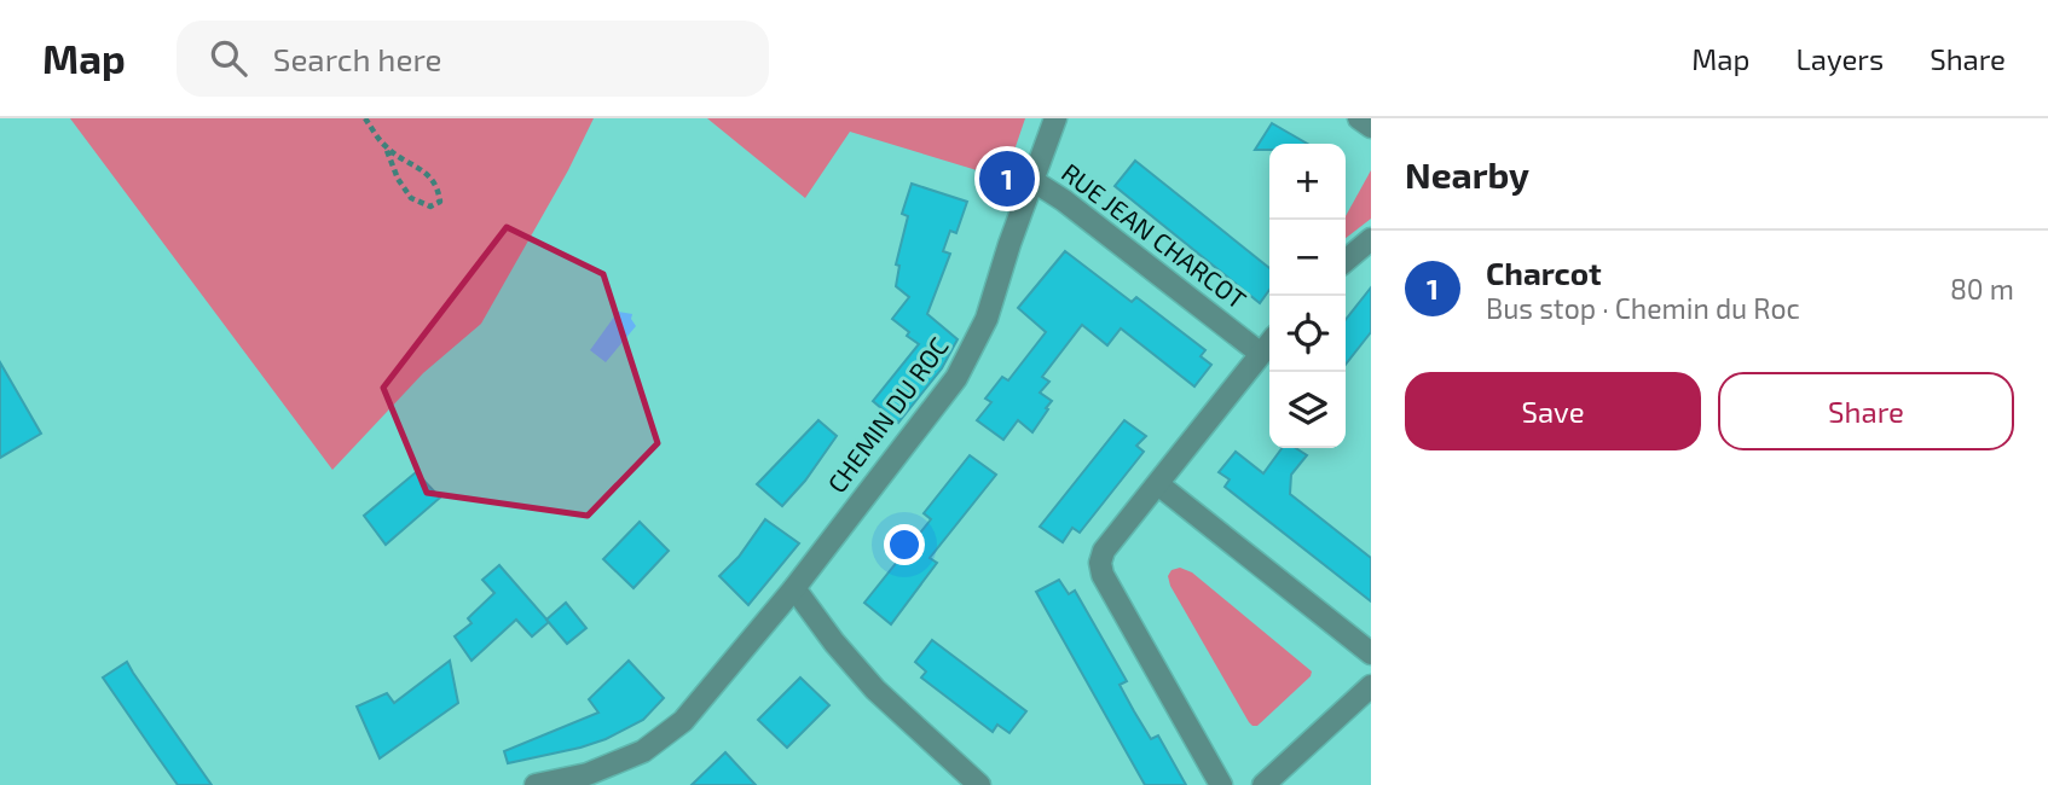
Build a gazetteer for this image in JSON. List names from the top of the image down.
{
  "streets": {
    "street": ["RUE JEAN CHARCOT", "CHEMIN DU ROC"]
  },
  "crossings": [
    ["RUE JEAN CHARCOT", "CHEMIN DU ROC"]
  ],
  "page": {
    "header": "Map",
    "search": "Search here",
    "nav": ["Map", "Layers", "Share"],
    "heading": "Nearby",
    "map_buttons": ["+", "−"],
    "pins": "1",
    "list": [
      {
        "mark": "1",
        "name": "Charcot",
        "note": "Bus stop · Chemin du Roc",
        "value": "80 m"
      }
    ],
    "buttons": ["Save", "Share"]
  }
}
